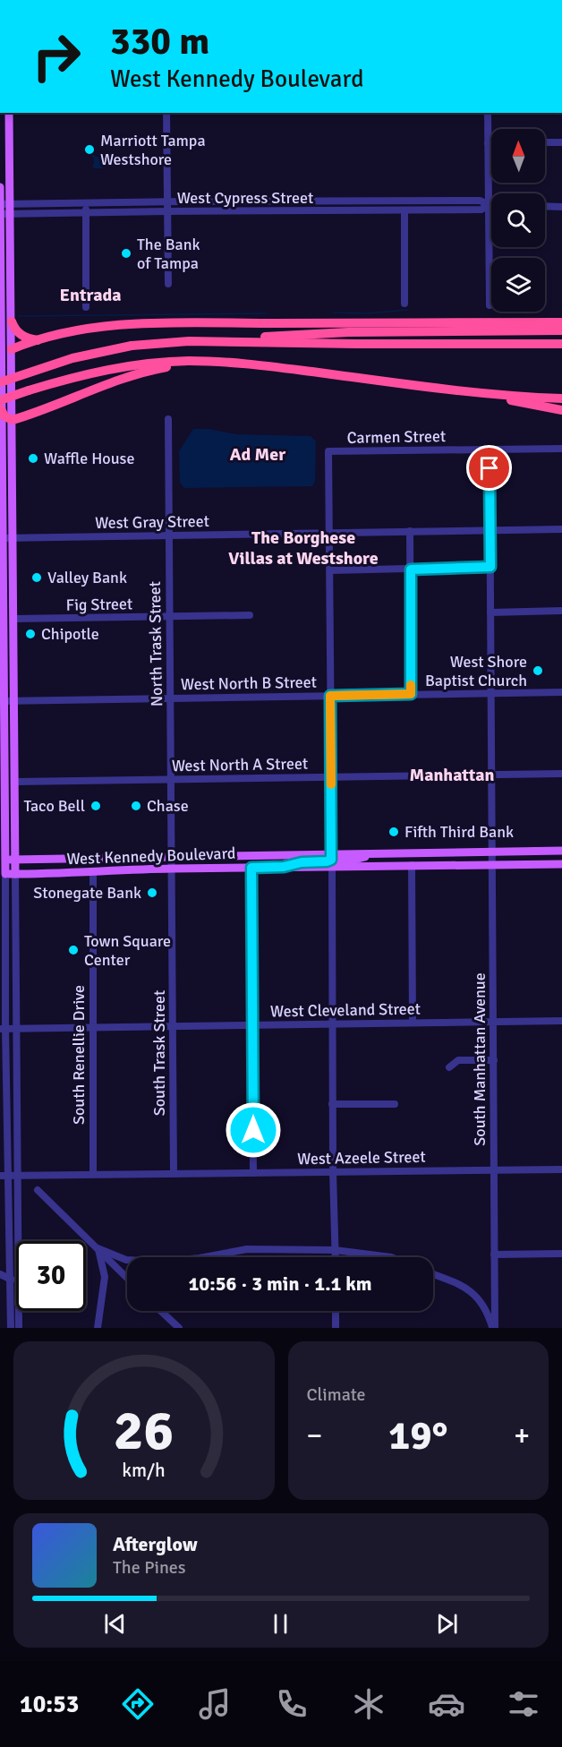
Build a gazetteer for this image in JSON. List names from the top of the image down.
{
  "streets": {
    "main road": ["West Kennedy Boulevard"],
    "street": [
      "West Cypress Street",
      "Carmen Street",
      "West Gray Street",
      "Fig Street",
      "North Trask Street",
      "West North B Street",
      "West North A Street",
      "West Cleveland Street",
      "South Trask Street",
      "South Renellie Drive",
      "South Manhattan Avenue",
      "West Azeele Street"
    ]
  },
  "crossings": [
    ["Carmen Street", "West Gray Street"],
    ["Carmen Street", "South Manhattan Avenue"],
    ["West Gray Street", "North Trask Street"],
    ["West Gray Street", "South Manhattan Avenue"],
    ["Fig Street", "North Trask Street"],
    ["North Trask Street", "West North B Street"],
    ["North Trask Street", "West North A Street"],
    ["North Trask Street", "West Kennedy Boulevard"],
    ["North Trask Street", "South Trask Street"],
    ["West North B Street", "South Manhattan Avenue"],
    ["West North A Street", "South Manhattan Avenue"],
    ["West Kennedy Boulevard", "South Trask Street"],
    ["West Kennedy Boulevard", "South Renellie Drive"],
    ["West Kennedy Boulevard", "South Manhattan Avenue"],
    ["West Cleveland Street", "South Trask Street"],
    ["West Cleveland Street", "South Renellie Drive"],
    ["West Cleveland Street", "South Manhattan Avenue"],
    ["South Trask Street", "West Azeele Street"],
    ["South Renellie Drive", "West Azeele Street"],
    ["South Manhattan Avenue", "West Azeele Street"]
  ],
  "districts": [
    "Entrada",
    "Ad Mer",
    "The Borghese Villas at Westshore",
    "Manhattan"
  ],
  "places": [
    "Marriott Tampa Westshore",
    "The Bank of Tampa",
    "Waffle House",
    "Valley Bank",
    "Chipotle",
    "West Shore Baptist Church",
    "Taco Bell",
    "Chase",
    "Fifth Third Bank",
    "Stonegate Bank",
    "Town Square Center"
  ],
  "north": "top",
  "page": {
    "turn": ["330 m", "West Kennedy Boulevard"],
    "limit": "30",
    "trip": "10:56 · 3 min · 1.1 km",
    "tile": "Climate",
    "heat": ["−", "19°", "+"],
    "song": ["Afterglow", "The Pines"],
    "tabs": "10:53",
    "gauge": ["26", "km/h"]
  }
}
